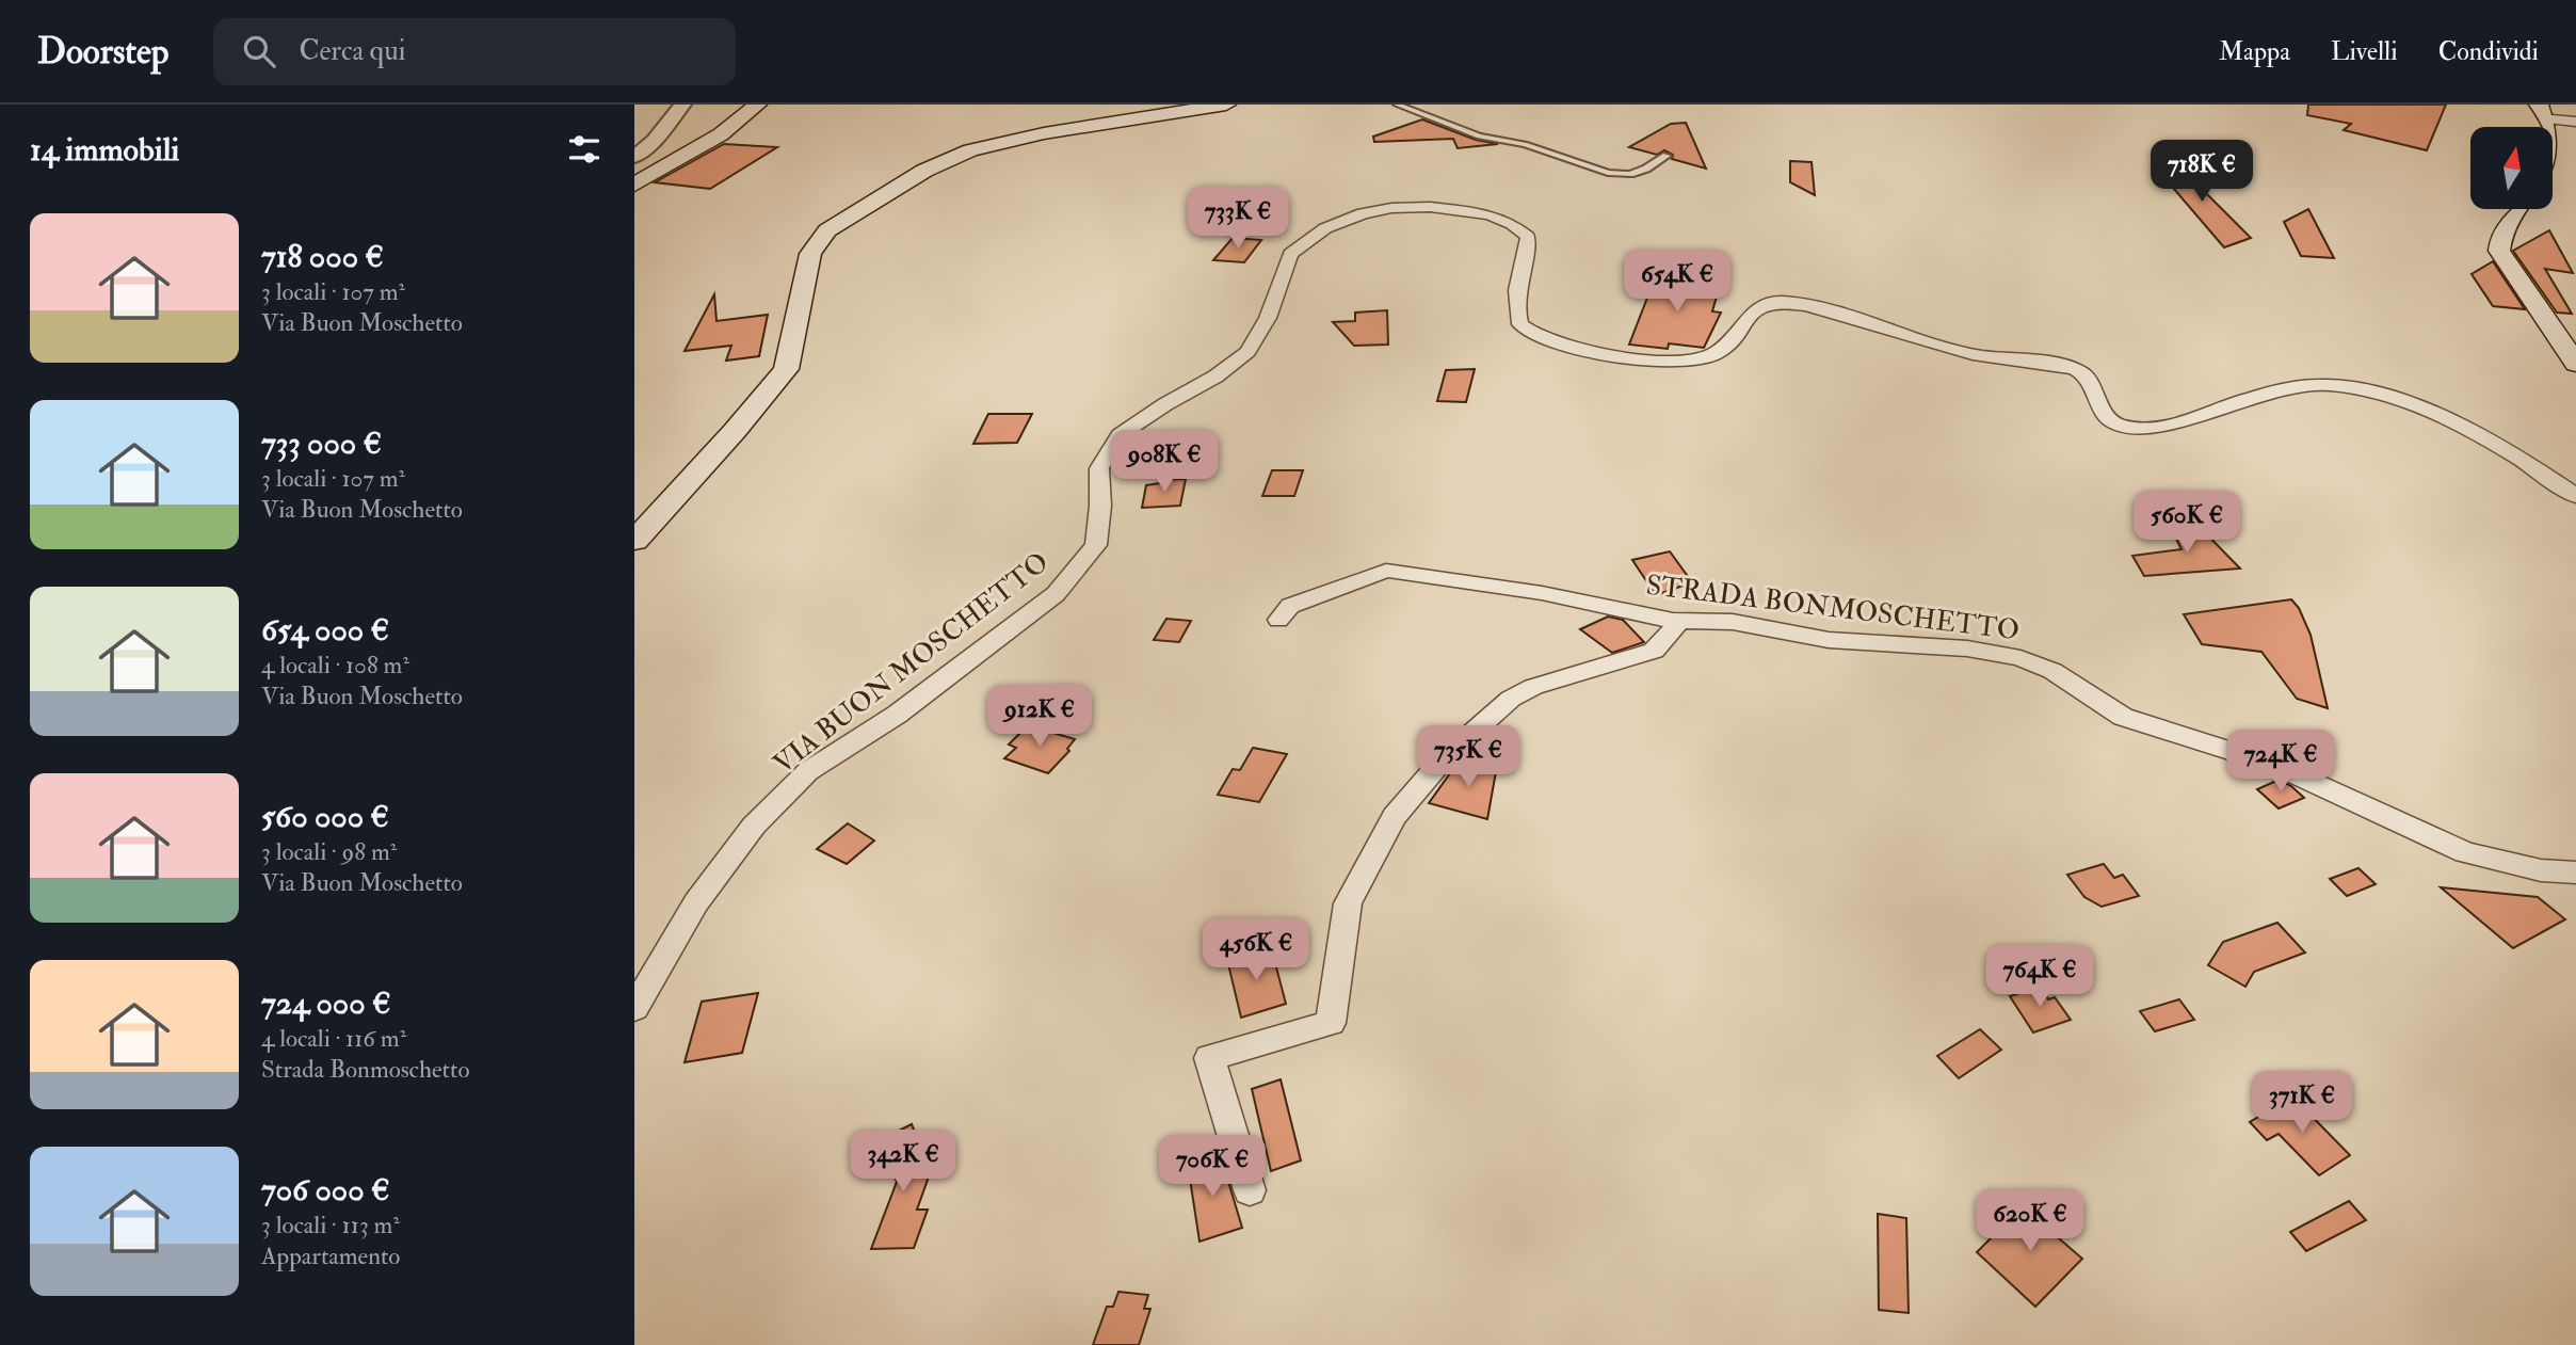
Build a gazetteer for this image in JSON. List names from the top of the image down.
{
  "streets": {
    "street": ["STRADA BONMOSCHETTO", "VIA BUON MOSCHETTO"]
  },
  "north": "top",
  "page": {
    "header": "Doorstep",
    "search": "Cerca qui",
    "nav": ["Mappa", "Livelli", "Condividi"],
    "heading": "14 immobili",
    "price": [
      "718K €",
      "733K €",
      "654K €",
      "908K €",
      "560K €",
      "912K €",
      "735K €",
      "724K €",
      "456K €",
      "764K €",
      "371K €",
      "342K €",
      "706K €",
      "620K €"
    ],
    "list": [
      {
        "name": "718 000 €",
        "note": "3 locali · 107 m² · Via Buon Moschetto"
      },
      {
        "name": "733 000 €",
        "note": "3 locali · 107 m² · Via Buon Moschetto"
      },
      {
        "name": "654 000 €",
        "note": "4 locali · 108 m² · Via Buon Moschetto"
      },
      {
        "name": "560 000 €",
        "note": "3 locali · 98 m² · Via Buon Moschetto"
      },
      {
        "name": "724 000 €",
        "note": "4 locali · 116 m² · Strada Bonmoschetto"
      },
      {
        "name": "706 000 €",
        "note": "3 locali · 113 m² · Appartamento"
      }
    ]
  }
}
